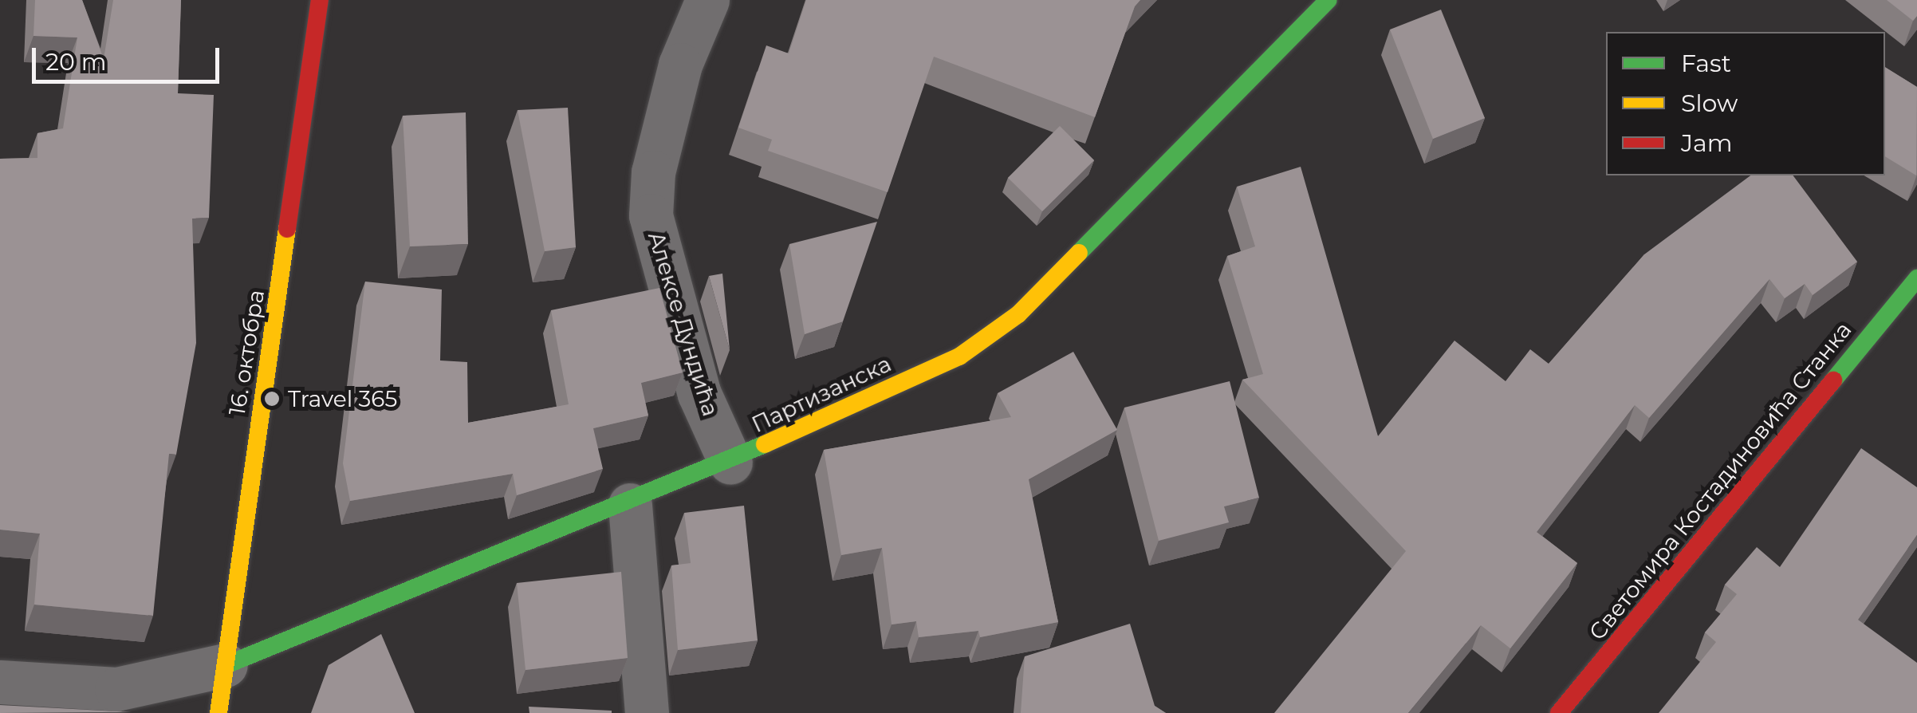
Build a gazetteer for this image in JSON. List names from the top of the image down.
{
  "streets": {
    "street": [
      "Алексе Дундића",
      "16. октобра",
      "Партизанска",
      "Светомира Костадиновића Станка"
    ]
  },
  "crossings": [
    ["Алексе Дундића", "Партизанска"],
    ["16. октобра", "Партизанска"]
  ],
  "places": ["Travel 365"],
  "legend": ["Fast", "Slow", "Jam"],
  "scale_bar": "20 m"
}
